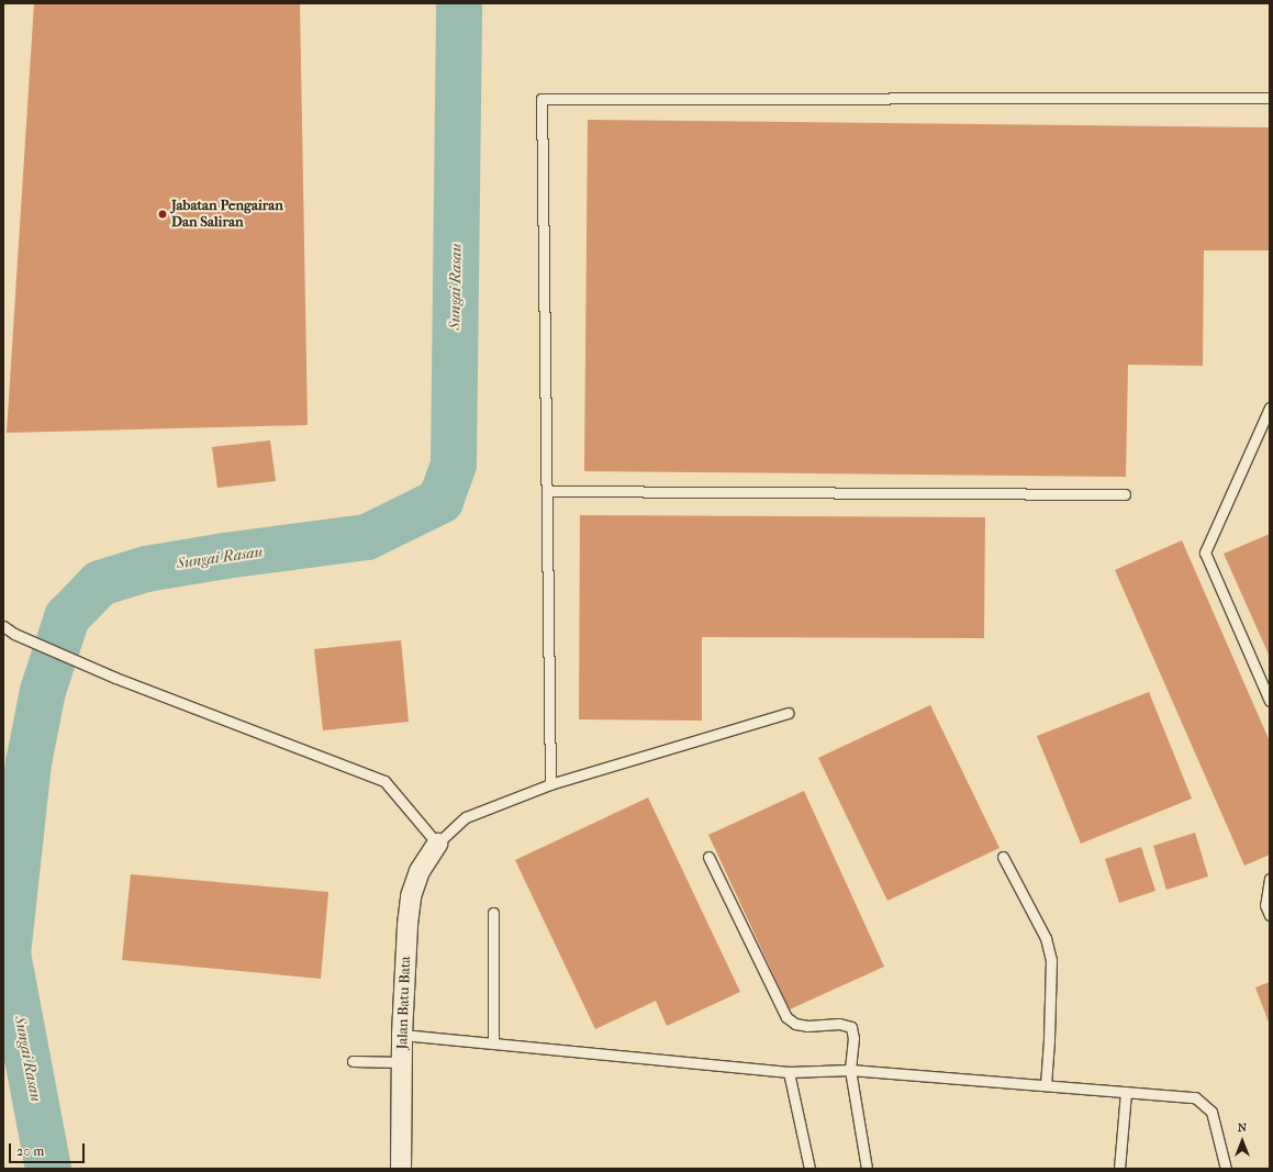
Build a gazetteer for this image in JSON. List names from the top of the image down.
{
  "streets": {
    "street": ["Jalan Batu Bata"]
  },
  "water": ["Sungai Rasau"],
  "places": ["Jabatan Pengairan Dan Saliran"],
  "scale_bar": "20 m",
  "north": "top"
}
